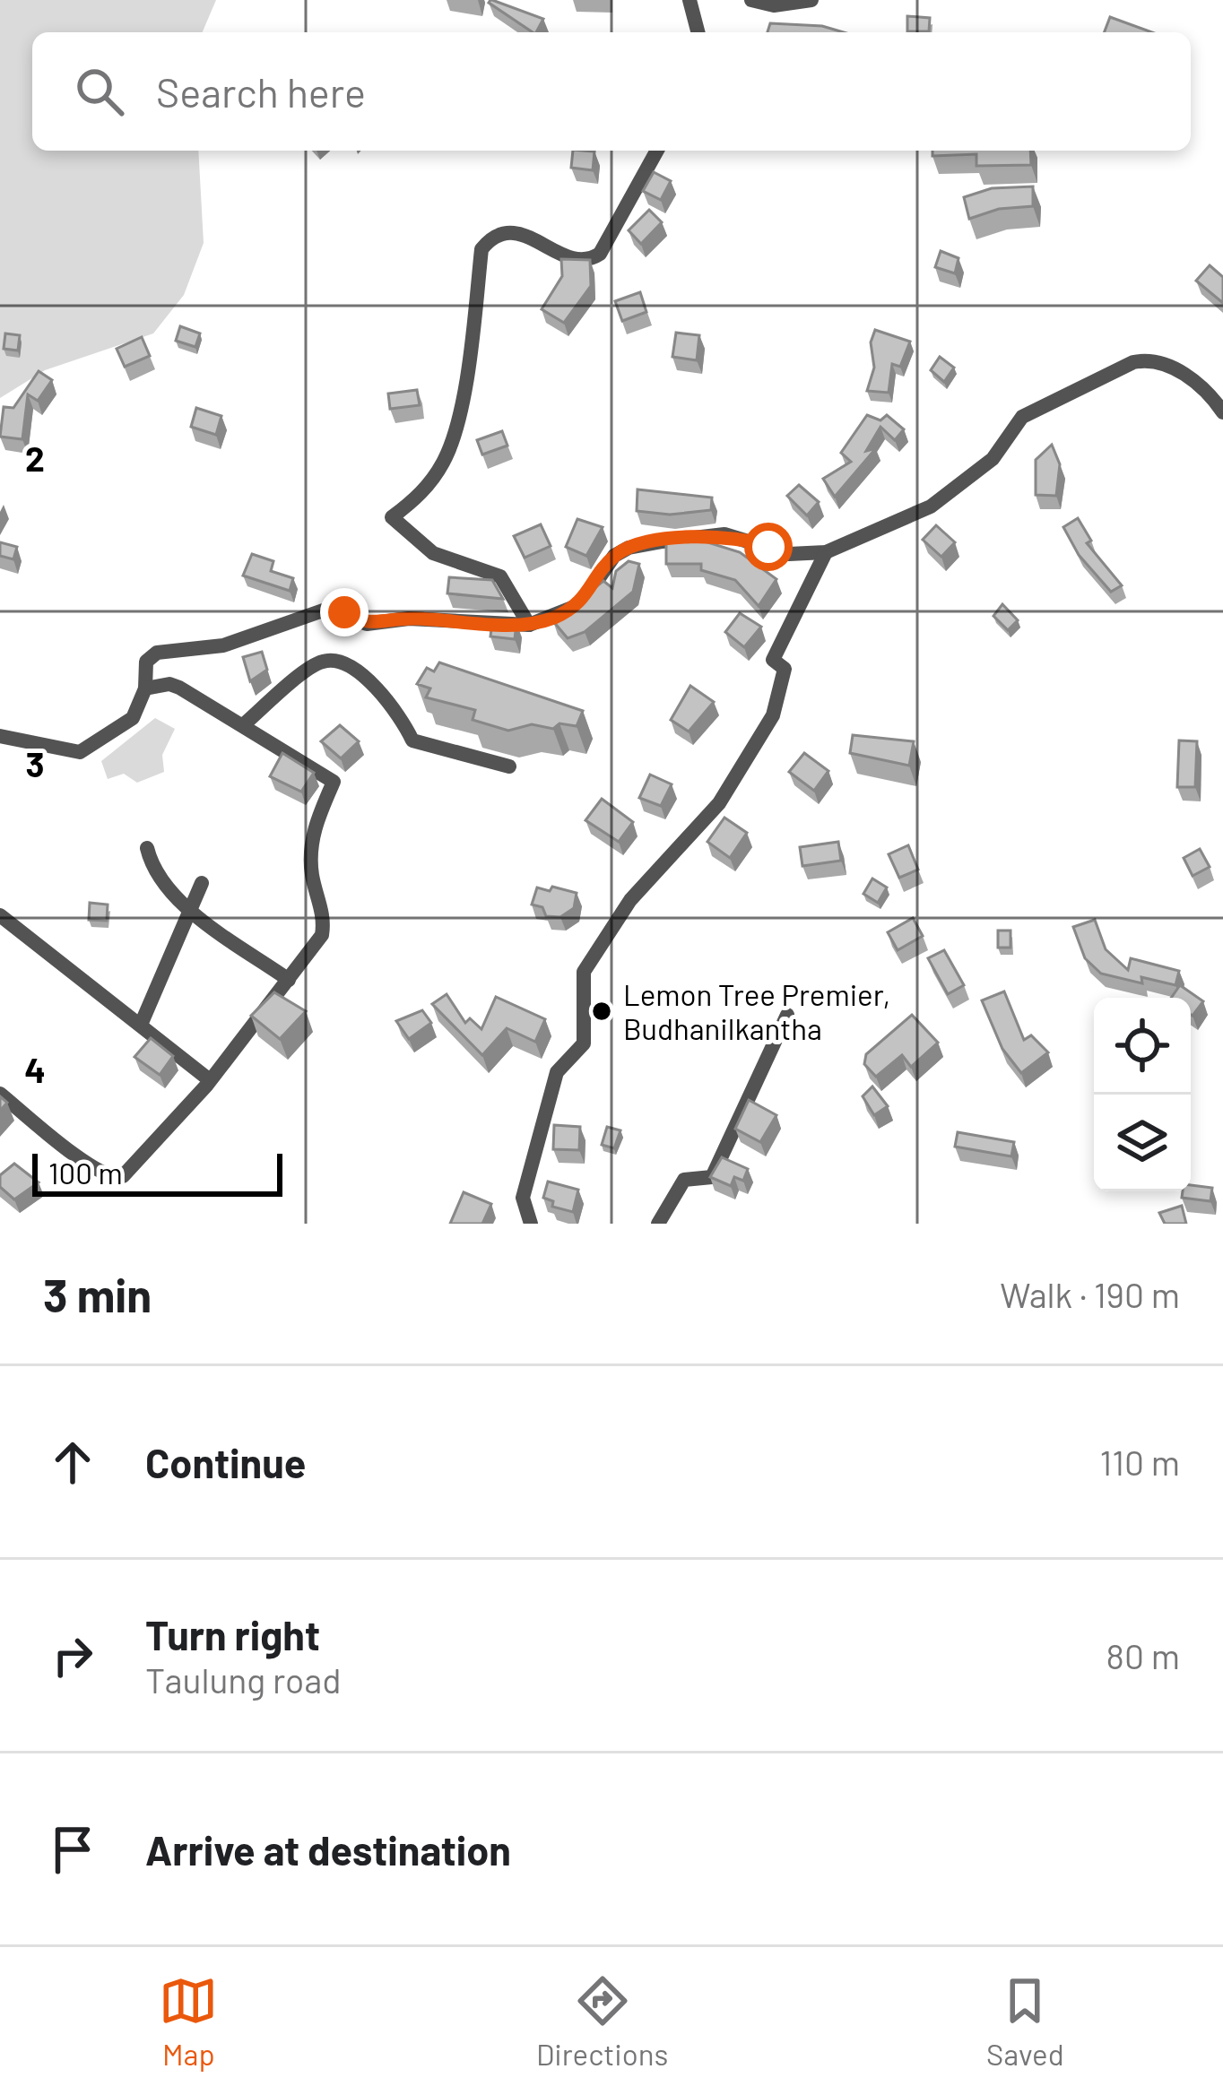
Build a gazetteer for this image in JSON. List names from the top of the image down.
{
  "places": ["Lemon Tree Premier, Budhanilkantha"],
  "scale_bar": "100 m",
  "page": {
    "search": "Search here",
    "scale": "100 m",
    "heading": ["3 min", "Walk · 190 m"],
    "list": [
      ["Continue", "110 m"],
      ["Turn right", "Taulung road", "80 m"],
      "Arrive at destination"
    ],
    "nav": ["Map", "Directions", "Saved"]
  },
  "grid": {
    "rows": ["2", "3", "4"]
  }
}
